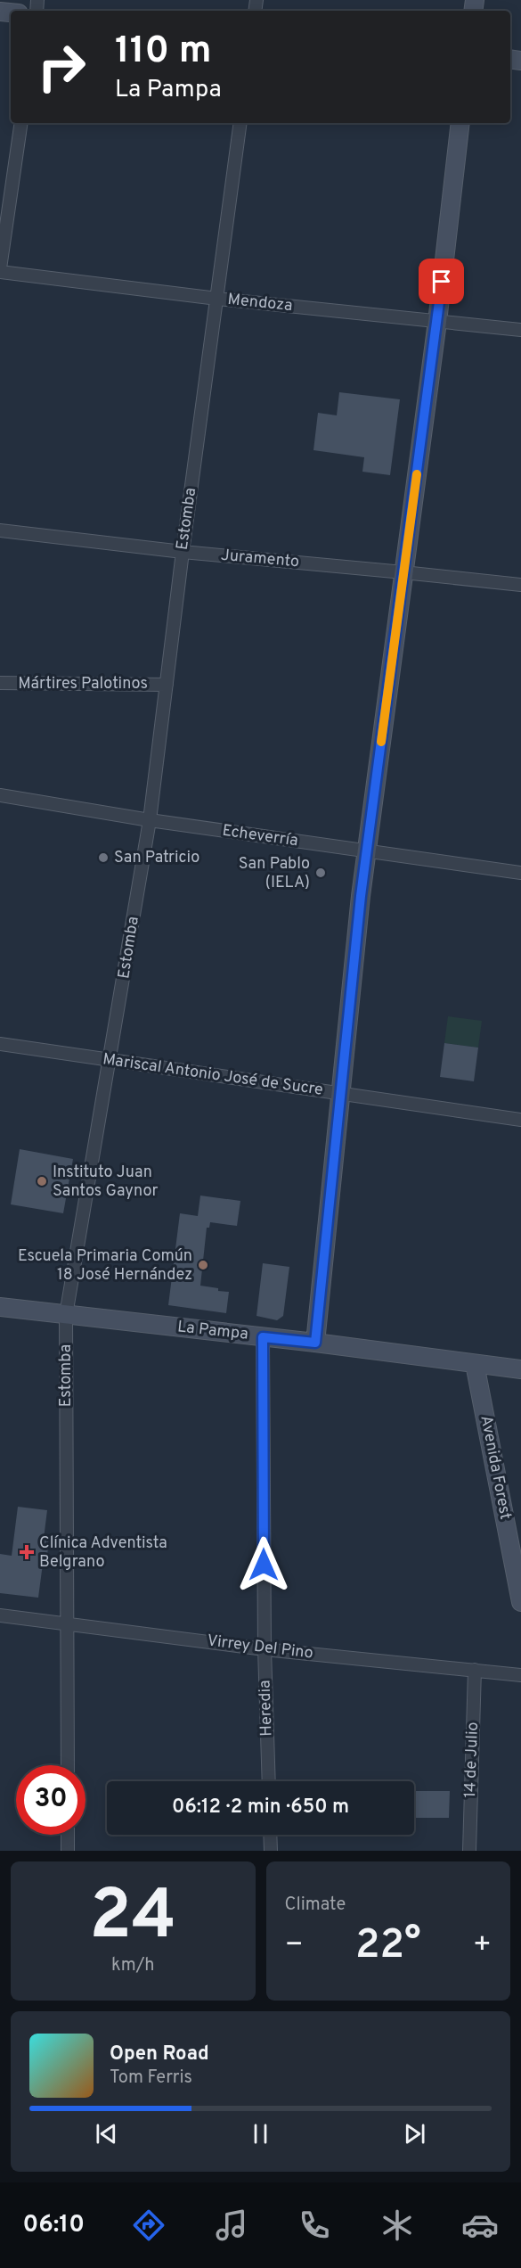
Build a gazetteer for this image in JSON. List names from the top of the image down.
{
  "streets": {
    "street": [
      "Mendoza",
      "Estomba",
      "Juramento",
      "Mártires Palotinos",
      "Echeverría",
      "Mariscal Antonio José de Sucre",
      "La Pampa",
      "Avenida Forest",
      "Virrey Del Pino",
      "Heredia",
      "14 de Julio"
    ]
  },
  "crossings": [
    ["Mendoza", "Estomba"],
    ["Estomba", "Juramento"],
    ["Estomba", "Mártires Palotinos"],
    ["Estomba", "Echeverría"],
    ["Estomba", "Mariscal Antonio José de Sucre"],
    ["Estomba", "La Pampa"],
    ["Estomba", "Virrey Del Pino"],
    ["La Pampa", "Avenida Forest"],
    ["La Pampa", "Heredia"],
    ["Virrey Del Pino", "Heredia"],
    ["Virrey Del Pino", "14 de Julio"]
  ],
  "places": {
    "other": [
      "San Patricio",
      "San Pablo (IELA)",
      "Instituto Juan Santos Gaynor",
      "Escuela Primaria Común 18 José Hernández"
    ],
    "health": ["Clínica Adventista Belgrano"]
  },
  "page": {
    "turn": ["110 m", "La Pampa"],
    "limit": "30",
    "trip": "06:12 · 2 min · 650 m",
    "tile": [
      ["24", "km/h"],
      "Climate"
    ],
    "heat": ["−", "22°", "+"],
    "song": ["Open Road", "Tom Ferris"],
    "tabs": "06:10"
  }
}
